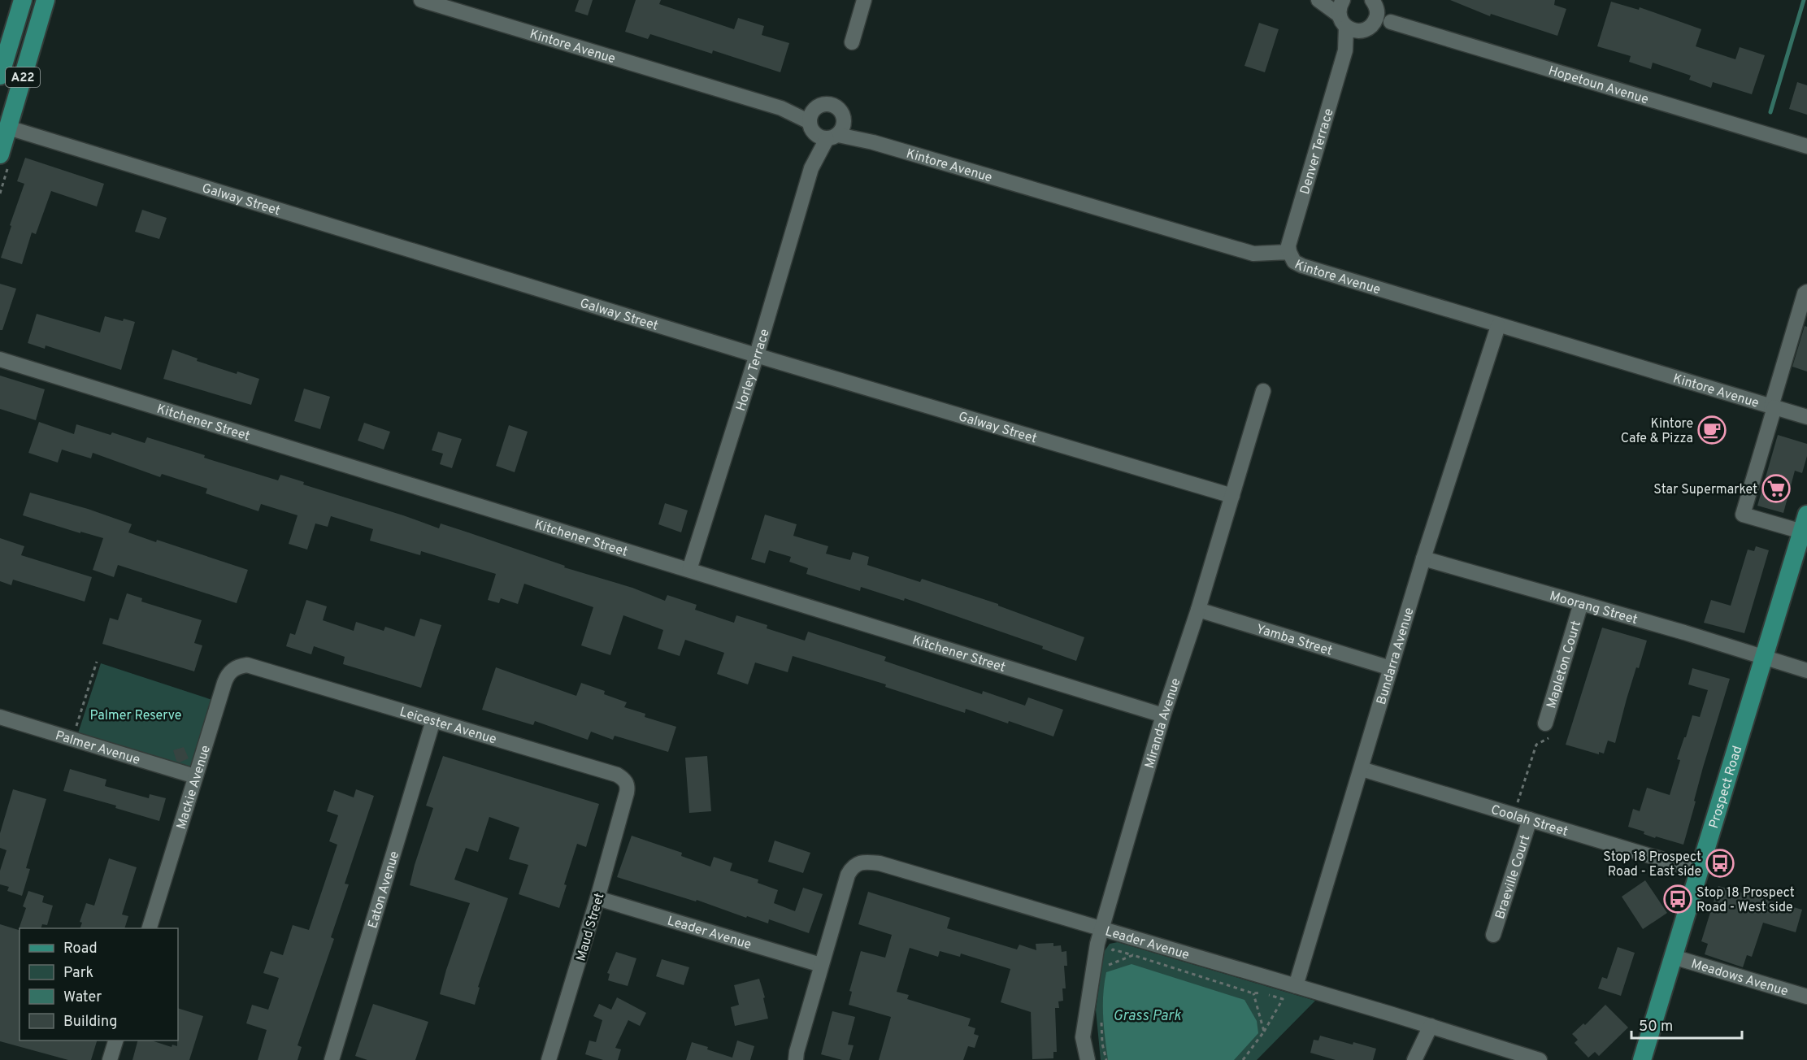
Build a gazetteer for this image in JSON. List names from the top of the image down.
{
  "streets": {
    "main road": ["A22", "Prospect Road"],
    "street": [
      "Kintore Avenue",
      "Hopetoun Avenue",
      "Denver Terrace",
      "Galway Street",
      "Horley Terrace",
      "Kitchener Street",
      "Moorang Street",
      "Yamba Street",
      "Bundarra Avenue",
      "Mapleton Court",
      "Miranda Avenue",
      "Leicester Avenue",
      "Palmer Avenue",
      "Mackie Avenue",
      "Coolah Street",
      "Braeville Court",
      "Eaton Avenue",
      "Maud Street",
      "Leader Avenue",
      "Meadows Avenue"
    ]
  },
  "crossings": [
    ["Kintore Avenue", "Denver Terrace"],
    ["Kintore Avenue", "Horley Terrace"],
    ["Kintore Avenue", "Bundarra Avenue"],
    ["A22", "Galway Street"],
    ["Hopetoun Avenue", "Denver Terrace"],
    ["Galway Street", "Horley Terrace"],
    ["Galway Street", "Miranda Avenue"],
    ["Horley Terrace", "Kitchener Street"],
    ["Kitchener Street", "Miranda Avenue"],
    ["Moorang Street", "Bundarra Avenue"],
    ["Moorang Street", "Mapleton Court"],
    ["Moorang Street", "Prospect Road"],
    ["Yamba Street", "Bundarra Avenue"],
    ["Yamba Street", "Miranda Avenue"],
    ["Bundarra Avenue", "Coolah Street"],
    ["Bundarra Avenue", "Leader Avenue"],
    ["Miranda Avenue", "Leader Avenue"],
    ["Leicester Avenue", "Mackie Avenue"],
    ["Leicester Avenue", "Eaton Avenue"],
    ["Leicester Avenue", "Maud Street"],
    ["Palmer Avenue", "Mackie Avenue"],
    ["Prospect Road", "Coolah Street"],
    ["Prospect Road", "Meadows Avenue"],
    ["Coolah Street", "Braeville Court"],
    ["Maud Street", "Leader Avenue"]
  ],
  "water": ["Grass Park"],
  "parks": ["Palmer Reserve"],
  "places": {
    "cafe": ["Kintore Cafe & Pizza"],
    "supermarket": ["Star Supermarket"],
    "bus stop": ["Stop 18 Prospect Road - East side", "Stop 18 Prospect Road - West side"]
  },
  "legend": [
    "Road",
    "Park",
    "Water",
    "Building"
  ],
  "scale_bar": "50 m"
}
